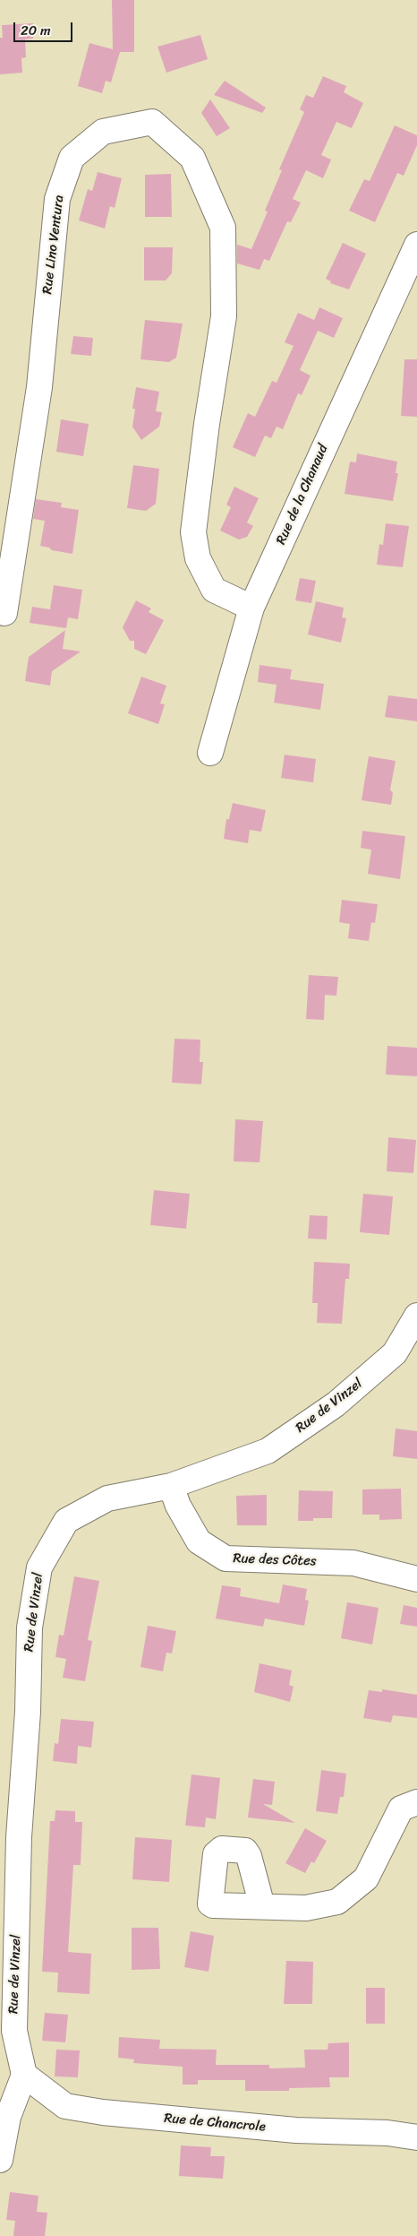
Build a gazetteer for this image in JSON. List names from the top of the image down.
{
  "streets": {
    "street": [
      "Rue Lino Ventura",
      "Rue de la Chanaud",
      "Rue de Vinzel",
      "Rue des Côtes",
      "Rue de Chancrole"
    ]
  },
  "crossings": [
    ["Rue Lino Ventura", "Rue de la Chanaud"],
    ["Rue de Vinzel", "Rue des Côtes"],
    ["Rue de Vinzel", "Rue de Chancrole"]
  ],
  "scale_bar": "20 m"
}
